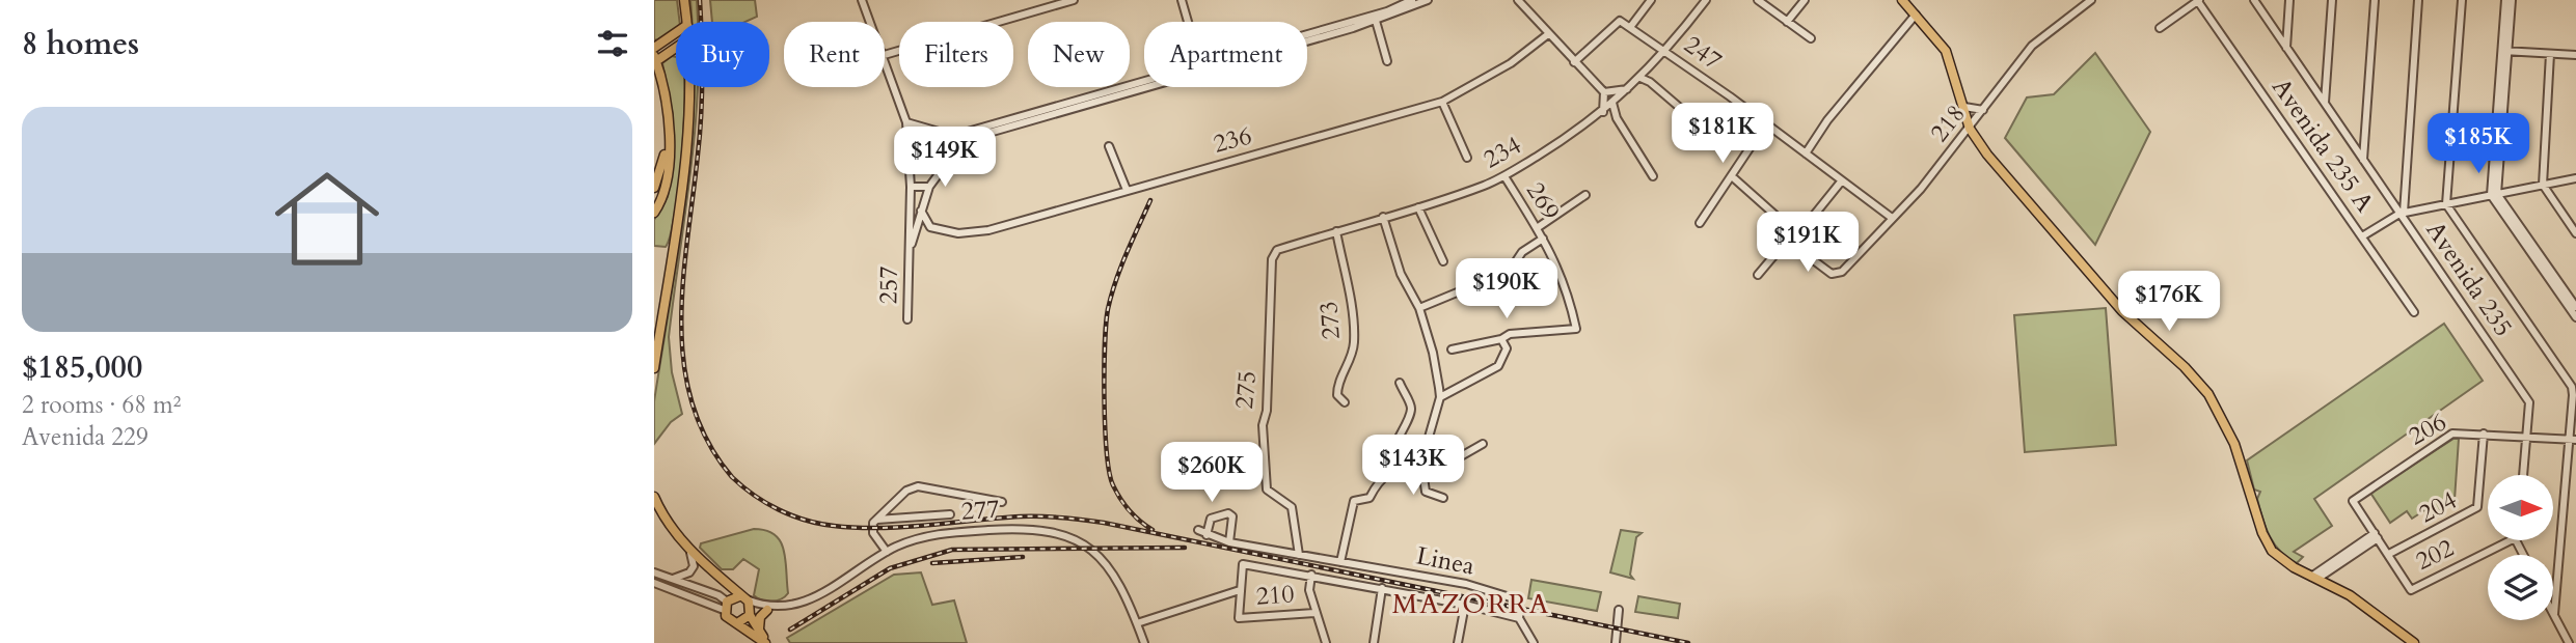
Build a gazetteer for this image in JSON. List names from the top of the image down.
{
  "streets": {
    "street": [
      "247",
      "218",
      "236",
      "Avenida 235 A",
      "234",
      "269",
      "Avenida 235",
      "257",
      "273",
      "275",
      "206",
      "204",
      "277",
      "202",
      "Linea",
      "210"
    ]
  },
  "crossings": [
    ["247", "218"],
    ["247", "234"],
    ["236", "257"],
    ["234", "269"],
    ["234", "273"],
    ["234", "275"],
    ["Avenida 235", "206"],
    ["275", "Linea"],
    ["206", "204"],
    ["204", "202"],
    ["Linea", "210"]
  ],
  "districts": ["MAZORRA"],
  "north": "right",
  "page": {
    "heading": "8 homes",
    "chip": [
      "Buy",
      "Rent",
      "Filters",
      "New",
      "Apartment"
    ],
    "list": [
      {
        "name": "$185,000",
        "note": "2 rooms · 68 m² · Avenida 229"
      }
    ],
    "price": [
      "$181K",
      "$185K",
      "$149K",
      "$191K",
      "$190K",
      "$176K",
      "$143K",
      "$260K"
    ]
  }
}
